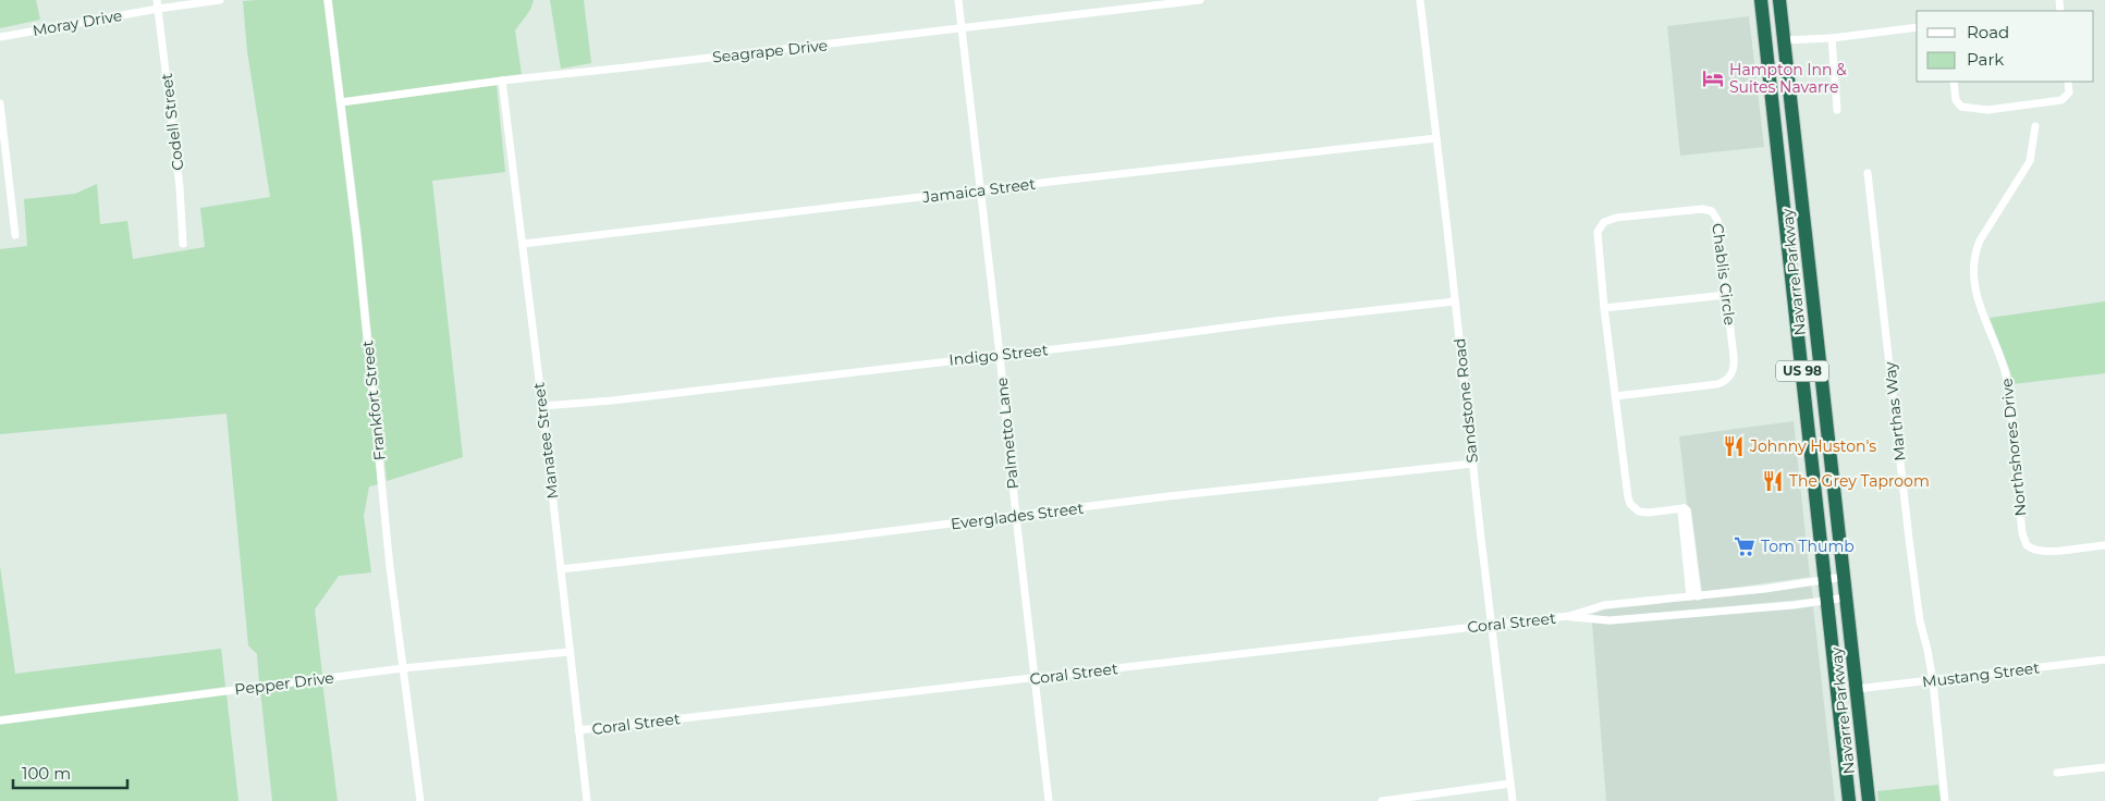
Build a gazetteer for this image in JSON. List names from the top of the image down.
{
  "streets": {
    "highway": ["Navarre Parkway", "US 98"],
    "street": [
      "Moray Drive",
      "Seagrape Drive",
      "Codell Street",
      "Jamaica Street",
      "Chablis Circle",
      "Indigo Street",
      "Frankfort Street",
      "Sandstone Road",
      "Marthas Way",
      "Palmetto Lane",
      "Manatee Street",
      "Northshores Drive",
      "Everglades Street",
      "Coral Street",
      "Mustang Street",
      "Pepper Drive"
    ]
  },
  "crossings": [
    ["Moray Drive", "Codell Street"],
    ["Seagrape Drive", "Frankfort Street"],
    ["Seagrape Drive", "Palmetto Lane"],
    ["Seagrape Drive", "Manatee Street"],
    ["Jamaica Street", "Sandstone Road"],
    ["Jamaica Street", "Palmetto Lane"],
    ["Jamaica Street", "Manatee Street"],
    ["Navarre Parkway", "Coral Street"],
    ["Navarre Parkway", "Mustang Street"],
    ["Chablis Circle", "Coral Street"],
    ["Indigo Street", "Sandstone Road"],
    ["Indigo Street", "Palmetto Lane"],
    ["Indigo Street", "Manatee Street"],
    ["Frankfort Street", "Pepper Drive"],
    ["Sandstone Road", "Everglades Street"],
    ["Sandstone Road", "Coral Street"],
    ["Marthas Way", "Mustang Street"],
    ["Palmetto Lane", "Everglades Street"],
    ["Palmetto Lane", "Coral Street"],
    ["Manatee Street", "Everglades Street"],
    ["Manatee Street", "Coral Street"],
    ["Manatee Street", "Pepper Drive"]
  ],
  "places": {
    "hotel": ["Hampton Inn & Suites Navarre"],
    "restaurant": ["Johnny Huston's", "The Grey Taproom"],
    "supermarket": ["Tom Thumb"]
  },
  "legend": ["Road", "Park"],
  "scale_bar": "100 m"
}
